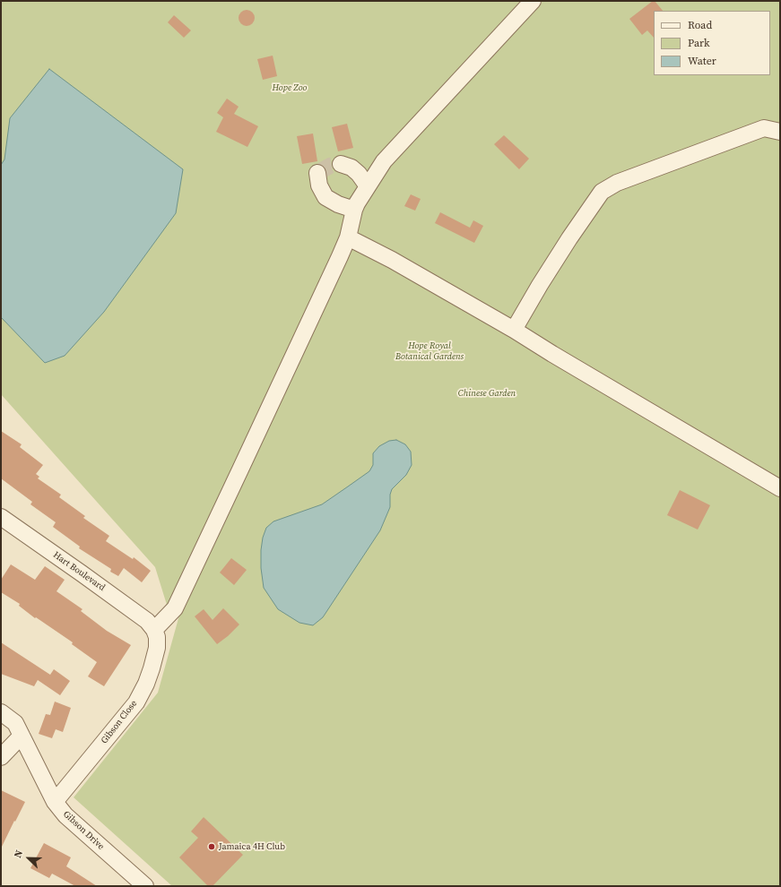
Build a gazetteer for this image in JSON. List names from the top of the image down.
{
  "streets": {
    "street": ["Hart Boulevard", "Gibson Close", "Gibson Drive"]
  },
  "crossings": [
    ["Hart Boulevard", "Gibson Close"],
    ["Gibson Close", "Gibson Drive"]
  ],
  "parks": ["Hope Zoo", "Hope Royal Botanical Gardens", "Chinese Garden"],
  "places": ["Jamaica 4H Club"],
  "legend": ["Road", "Park", "Water"],
  "north": "top left"
}
